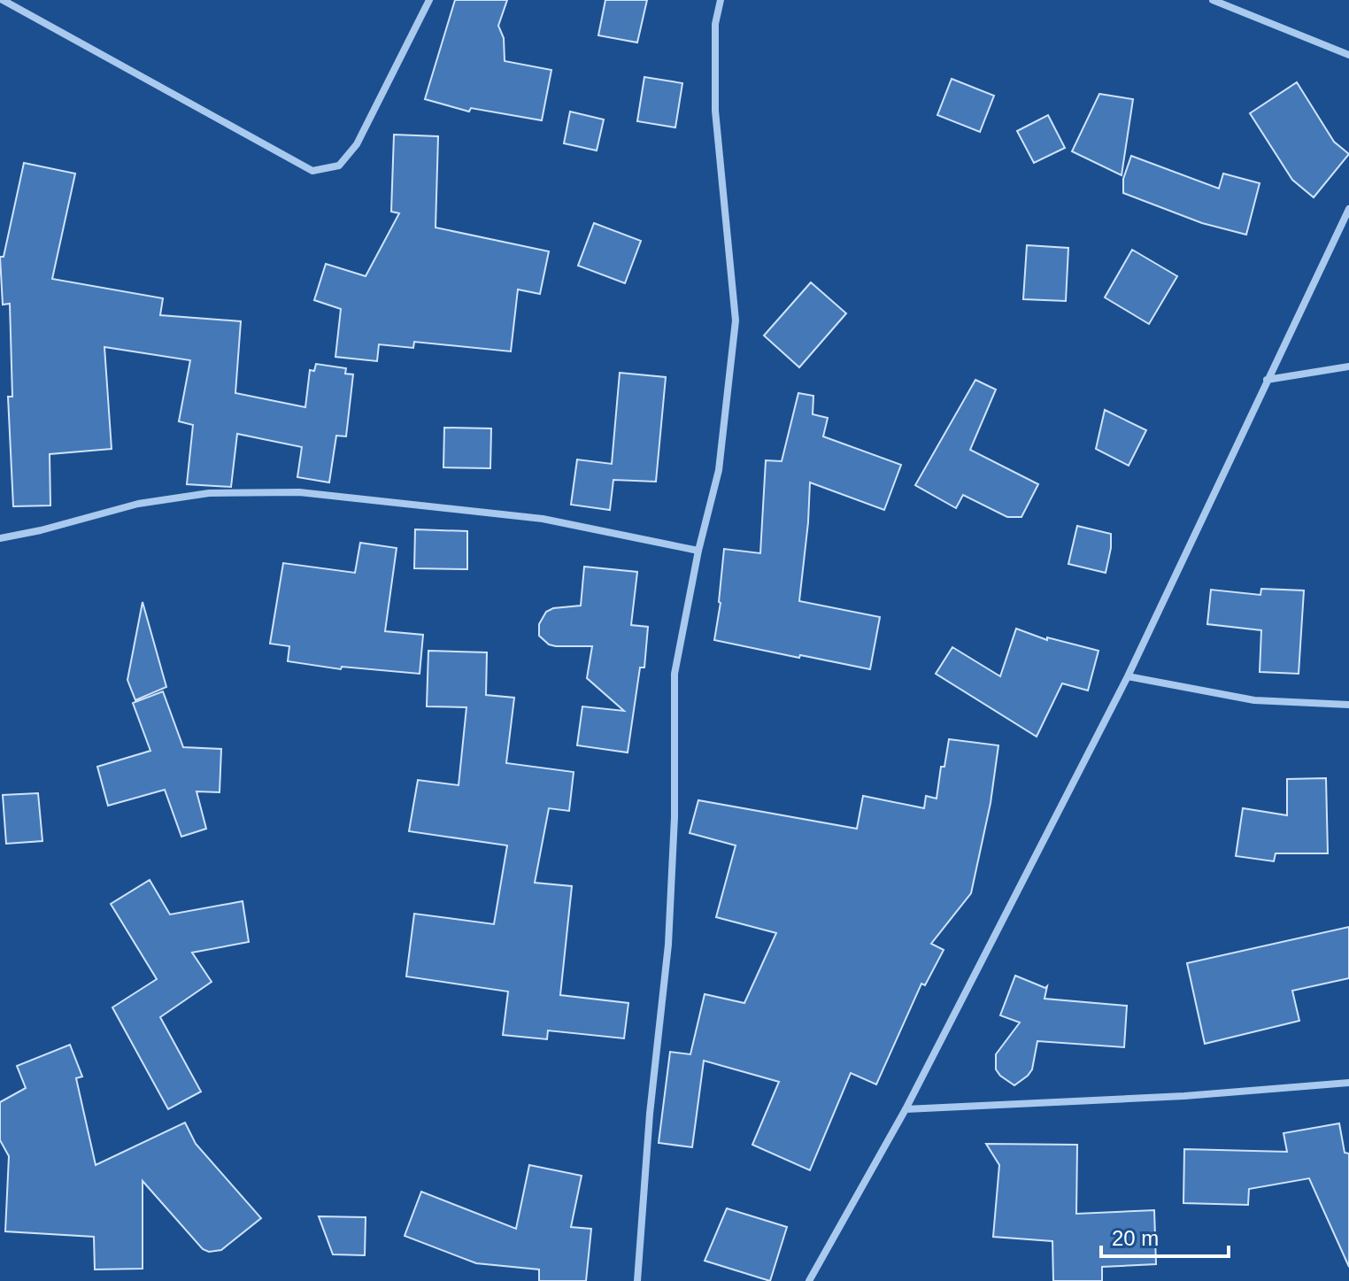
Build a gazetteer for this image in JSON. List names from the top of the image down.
{
  "scale_bar": "20 m"
}
